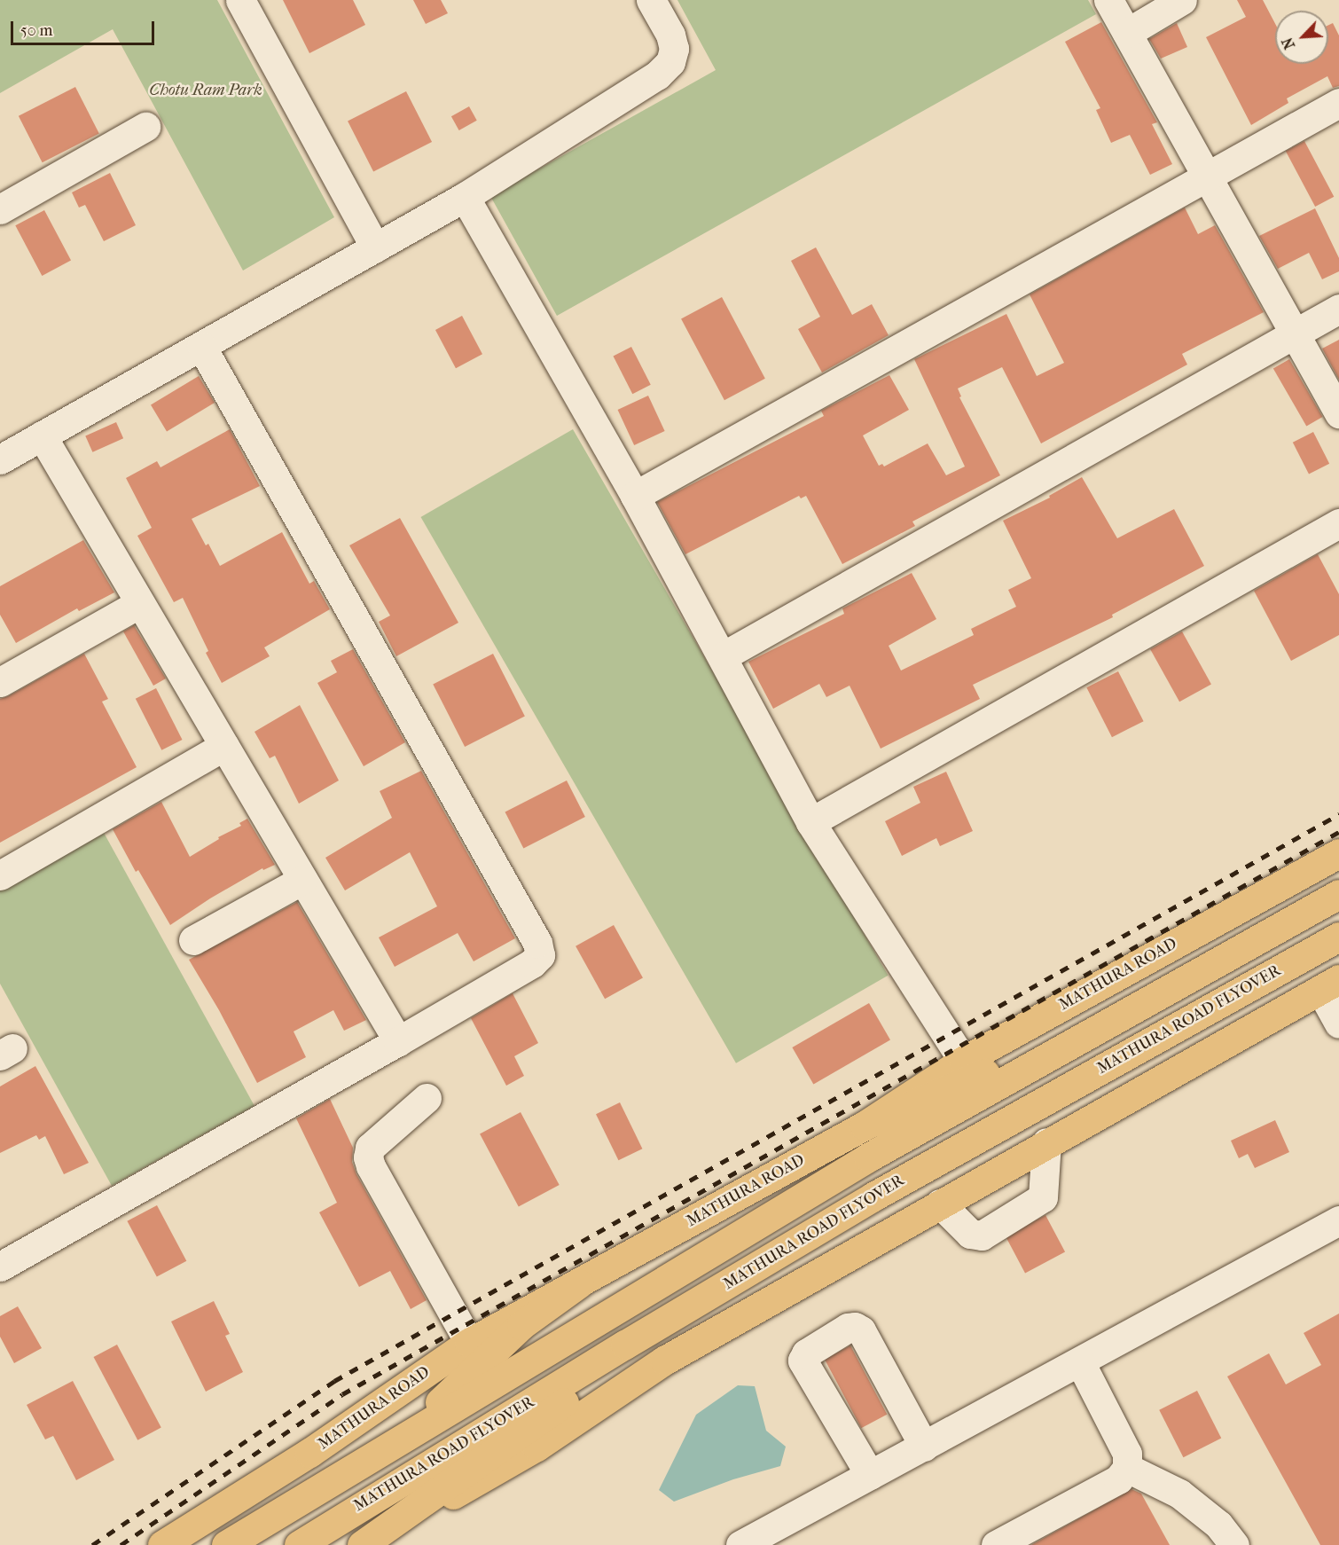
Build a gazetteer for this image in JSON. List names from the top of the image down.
{
  "streets": {
    "main road": ["MATHURA ROAD", "MATHURA ROAD FLYOVER"]
  },
  "parks": ["Chotu Ram Park"],
  "scale_bar": "50 m",
  "north": "bottom left"
}
